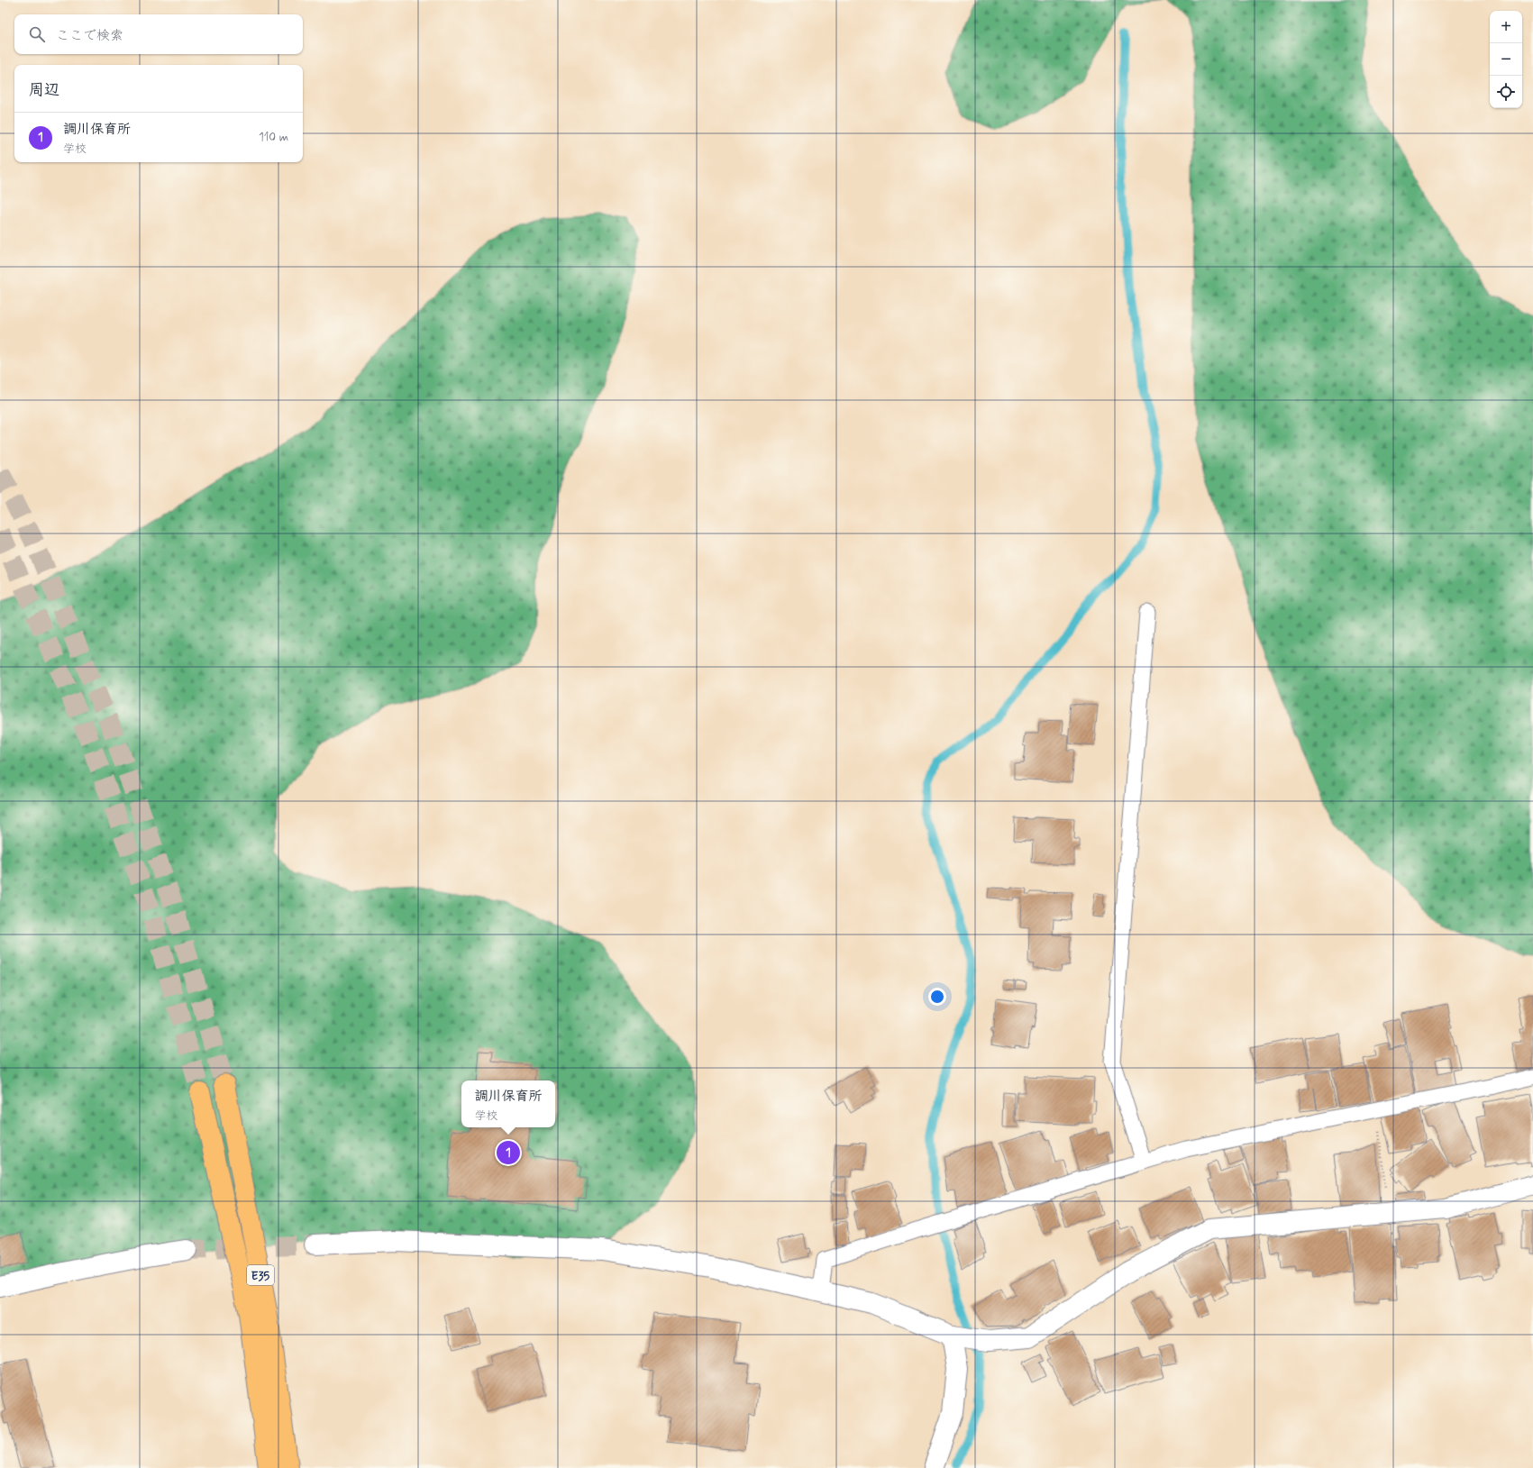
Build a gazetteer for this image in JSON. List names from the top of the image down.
{
  "streets": {
    "highway": ["E35"]
  },
  "page": {
    "map_buttons": ["+", "−"],
    "search": "ここで検索",
    "heading": "周辺",
    "list": [
      {
        "mark": "1",
        "name": "調川保育所",
        "note": "学校",
        "value": "110 m"
      }
    ],
    "popup": ["調川保育所", "学校"],
    "pins": "1"
  }
}
